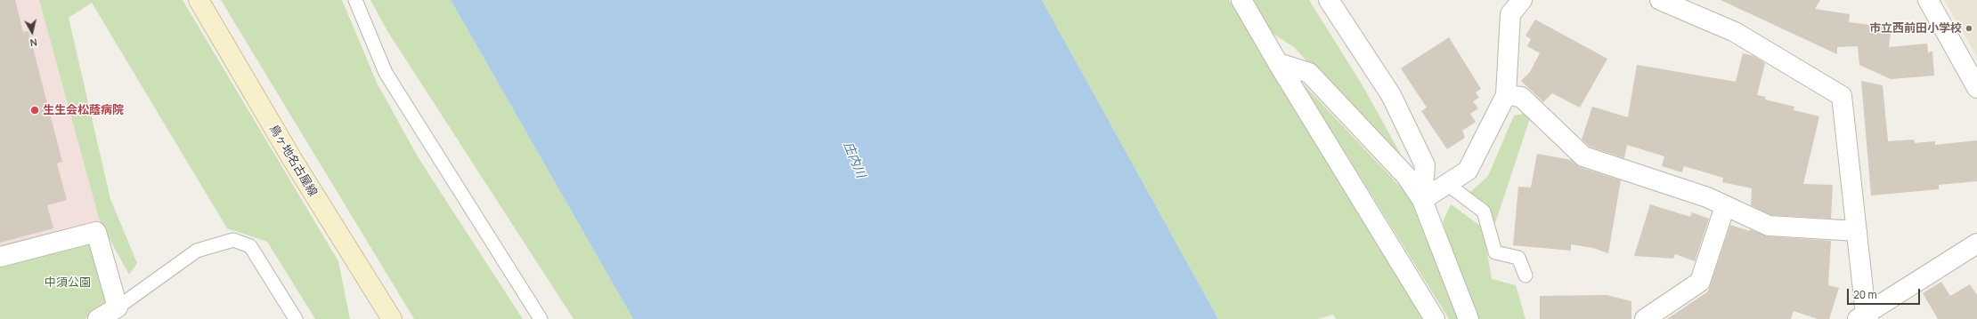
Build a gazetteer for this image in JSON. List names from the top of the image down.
{
  "streets": {
    "main road": ["鳥ヶ地名古屋線"]
  },
  "water": ["庄内川"],
  "parks": ["中須公園"],
  "places": ["市立西前田小学校", "生生会松蔭病院"],
  "scale_bar": "20 m",
  "north": "bottom"
}
